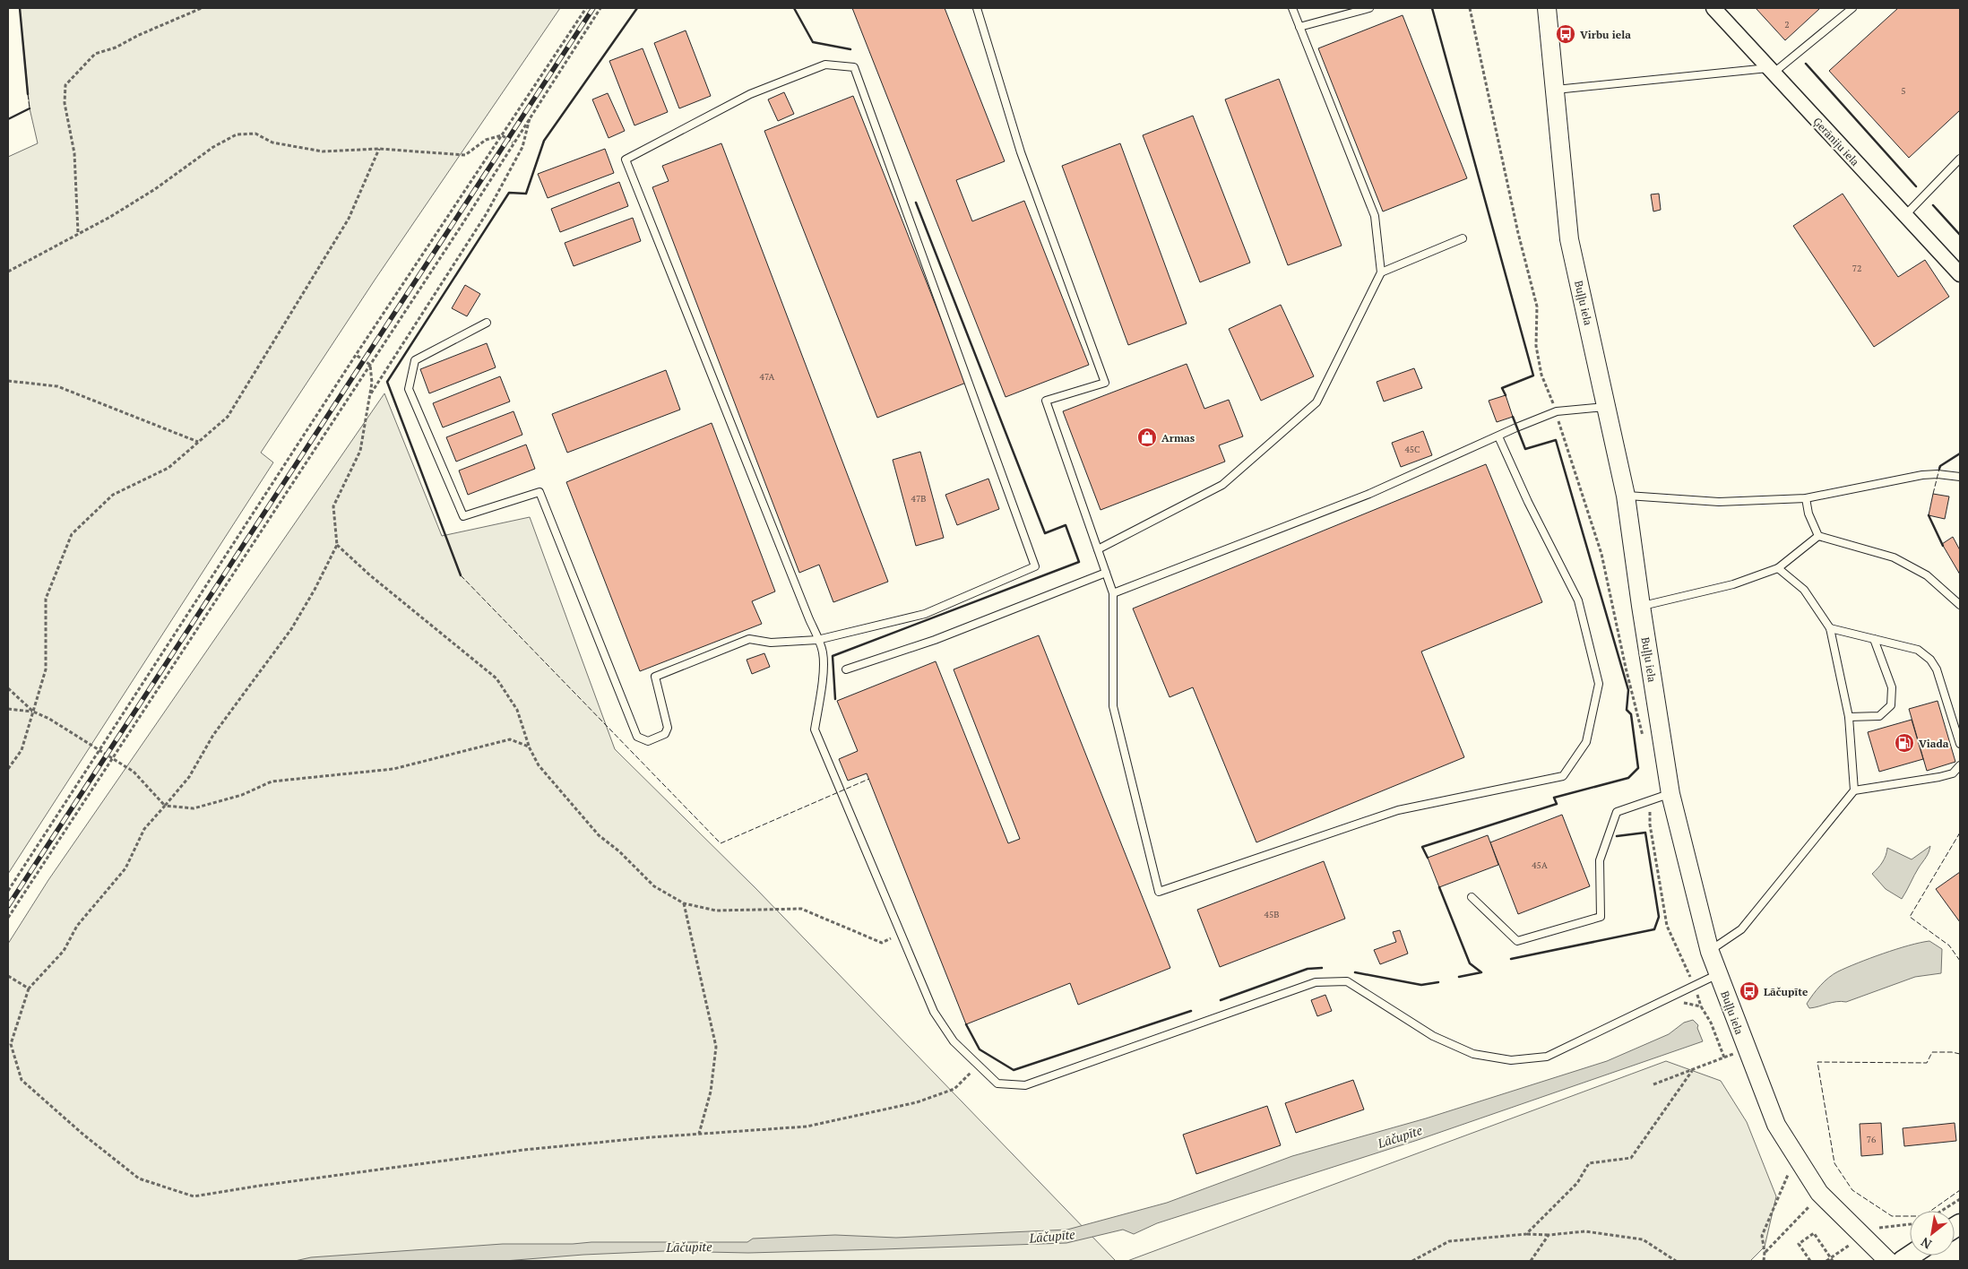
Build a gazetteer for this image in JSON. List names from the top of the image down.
{
  "streets": {
    "street": ["Ģerāniju iela", "Buļļu iela"]
  },
  "water": ["Lāčupīte"],
  "places": {
    "bus stop": ["Virbu iela", "Lāčupīte"],
    "shop": ["Armas"],
    "fuel station": ["Viada"]
  },
  "house_numbers": [
    "2",
    "5",
    "72",
    "47A",
    "45C",
    "47B",
    "45A",
    "45B",
    "76"
  ],
  "north": "bottom left"
}
